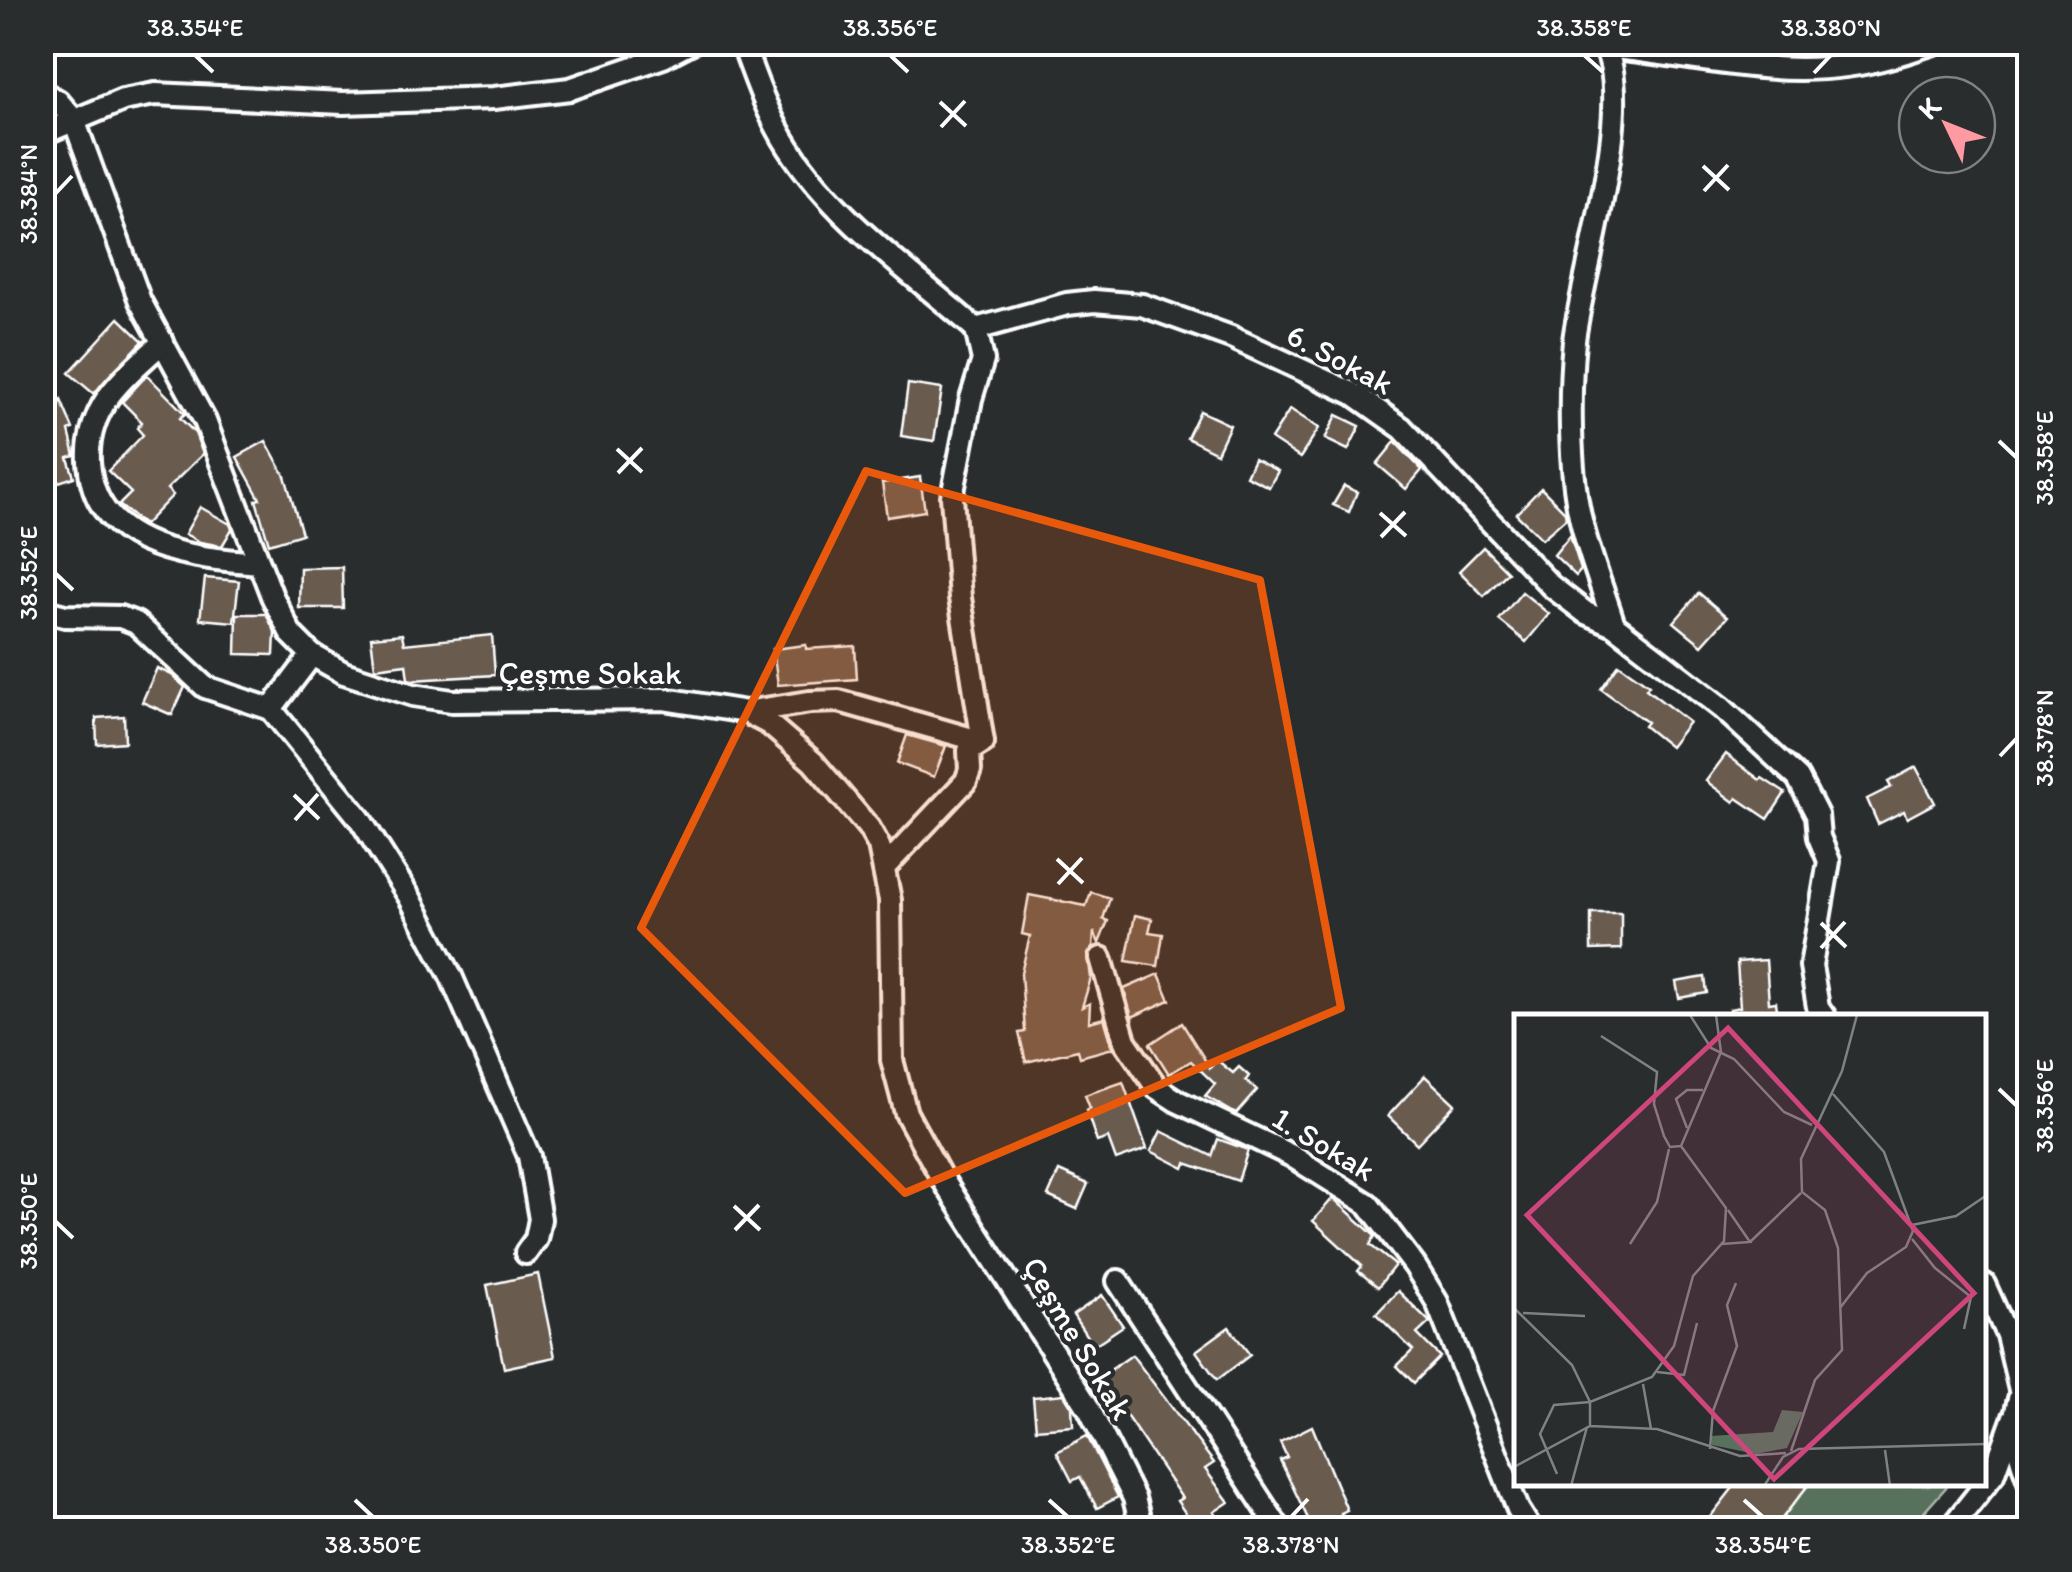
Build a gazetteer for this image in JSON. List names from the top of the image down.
{
  "streets": {
    "street": ["6. Sokak", "Çeşme Sokak", "1. Sokak"]
  },
  "north": "top left",
  "coordinates": [
    "38.354°E",
    "38.356°E",
    "38.358°E",
    "38.380°N",
    "38.384°N",
    "38.352°E",
    "38.378°N",
    "38.350°E"
  ]
}
